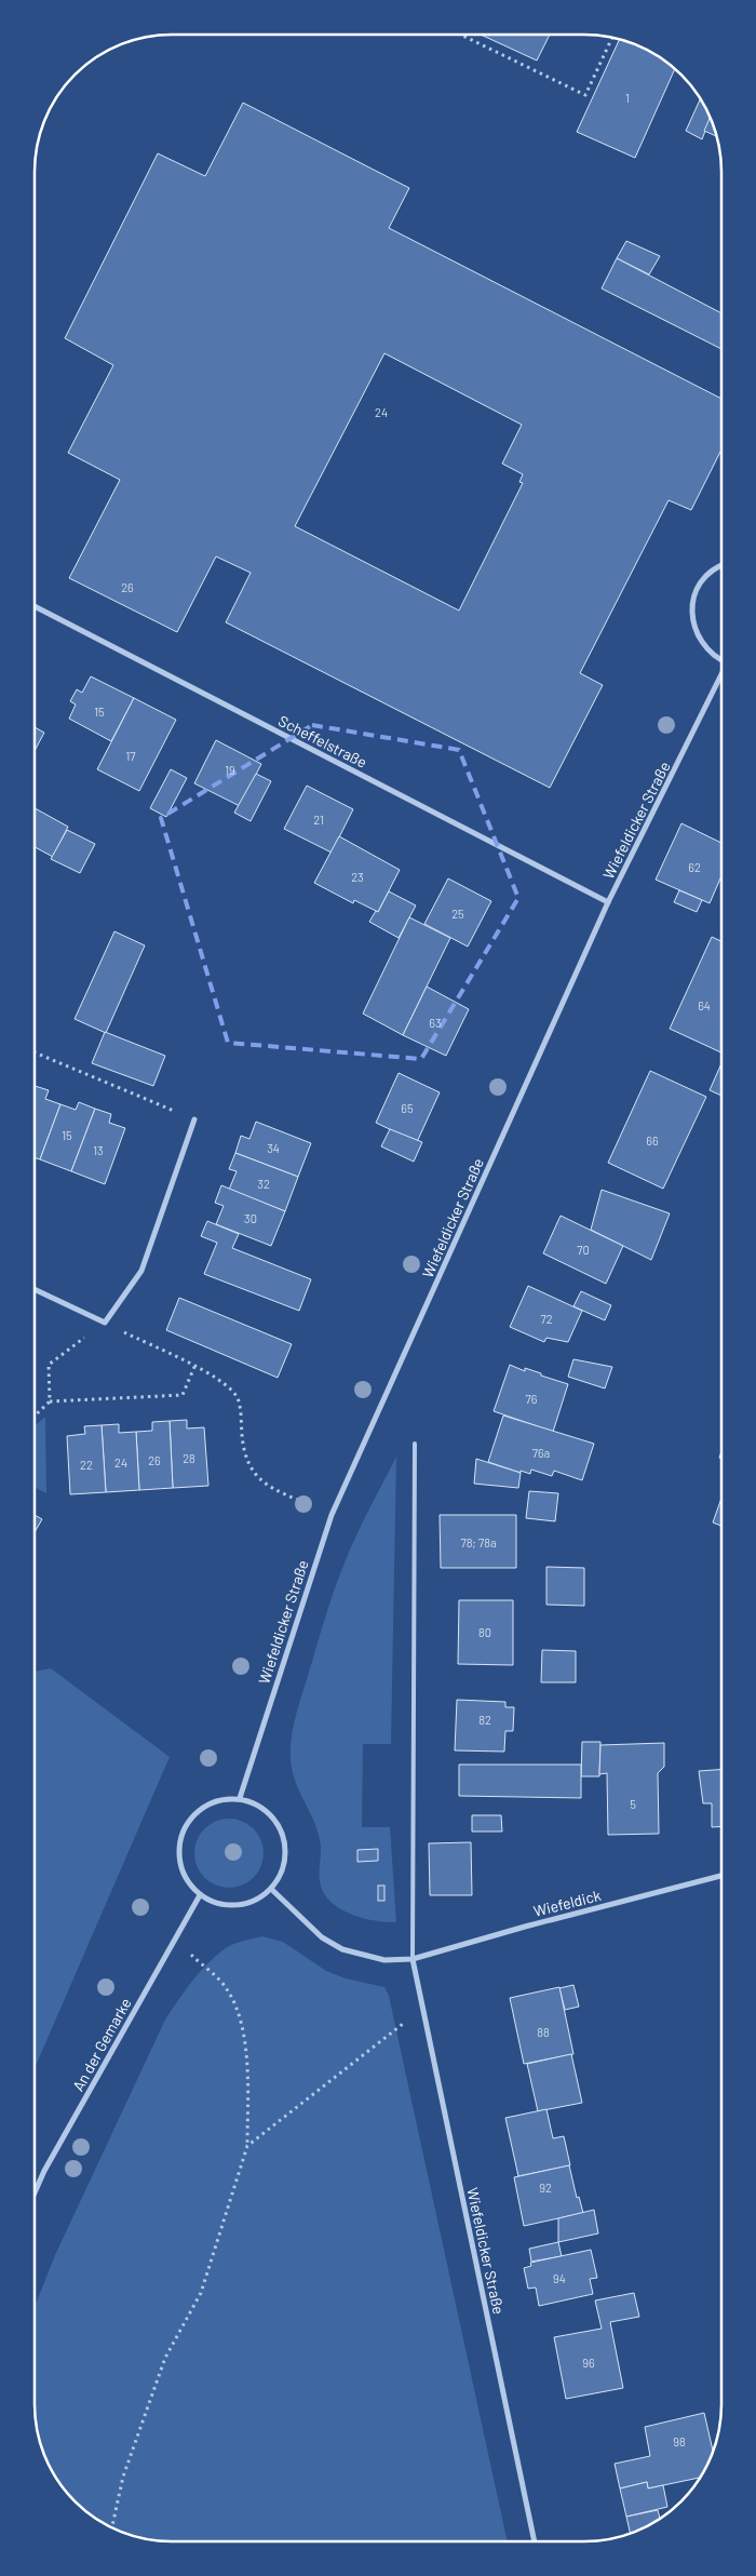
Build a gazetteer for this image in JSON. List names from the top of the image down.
{
  "streets": {
    "street": [
      "Scheffelstraße",
      "Wiefeldicker Straße",
      "Wiefeldick",
      "An der Gemarke"
    ]
  },
  "crossings": [
    ["Scheffelstraße", "Wiefeldicker Straße"],
    ["Wiefeldicker Straße", "Wiefeldick"],
    ["Wiefeldicker Straße", "An der Gemarke"]
  ],
  "house_numbers": [
    "1",
    "24",
    "26",
    "15",
    "17",
    "19",
    "21",
    "62",
    "23",
    "25",
    "64",
    "63",
    "65",
    "15",
    "66",
    "34",
    "13",
    "32",
    "30",
    "70",
    "72",
    "76",
    "76a",
    "28",
    "26",
    "24",
    "22",
    "78; 78a",
    "80",
    "82",
    "5",
    "88",
    "92",
    "94",
    "96",
    "98"
  ]
}
